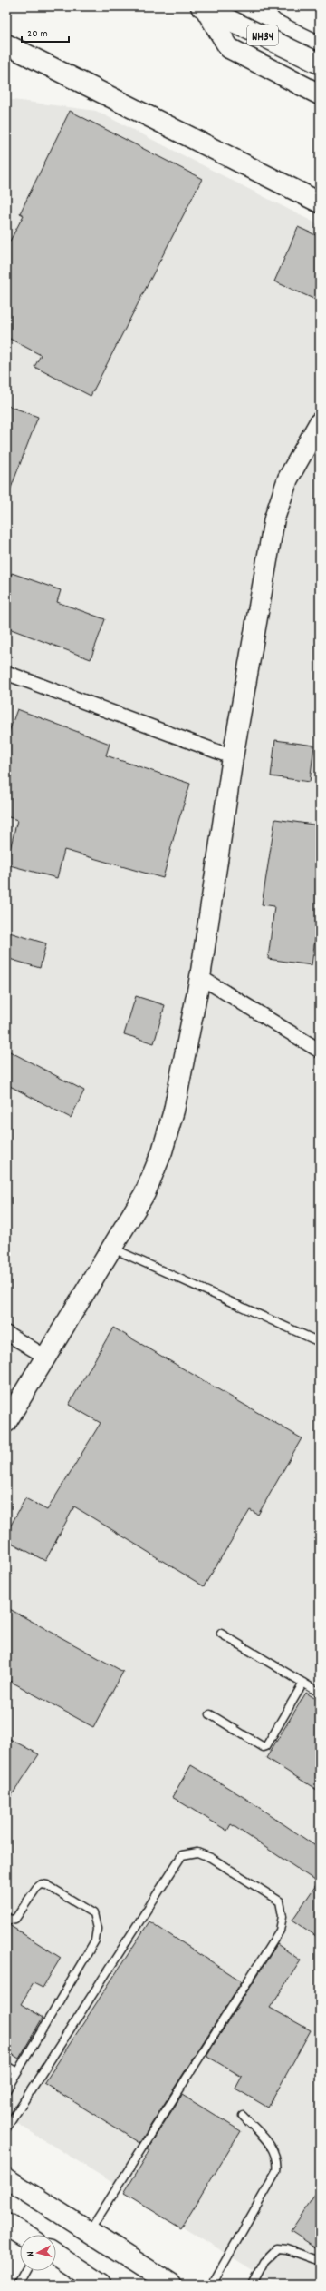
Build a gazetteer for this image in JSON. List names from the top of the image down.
{
  "streets": {
    "main road": ["NH34"]
  },
  "scale_bar": "20 m",
  "north": "left"
}
